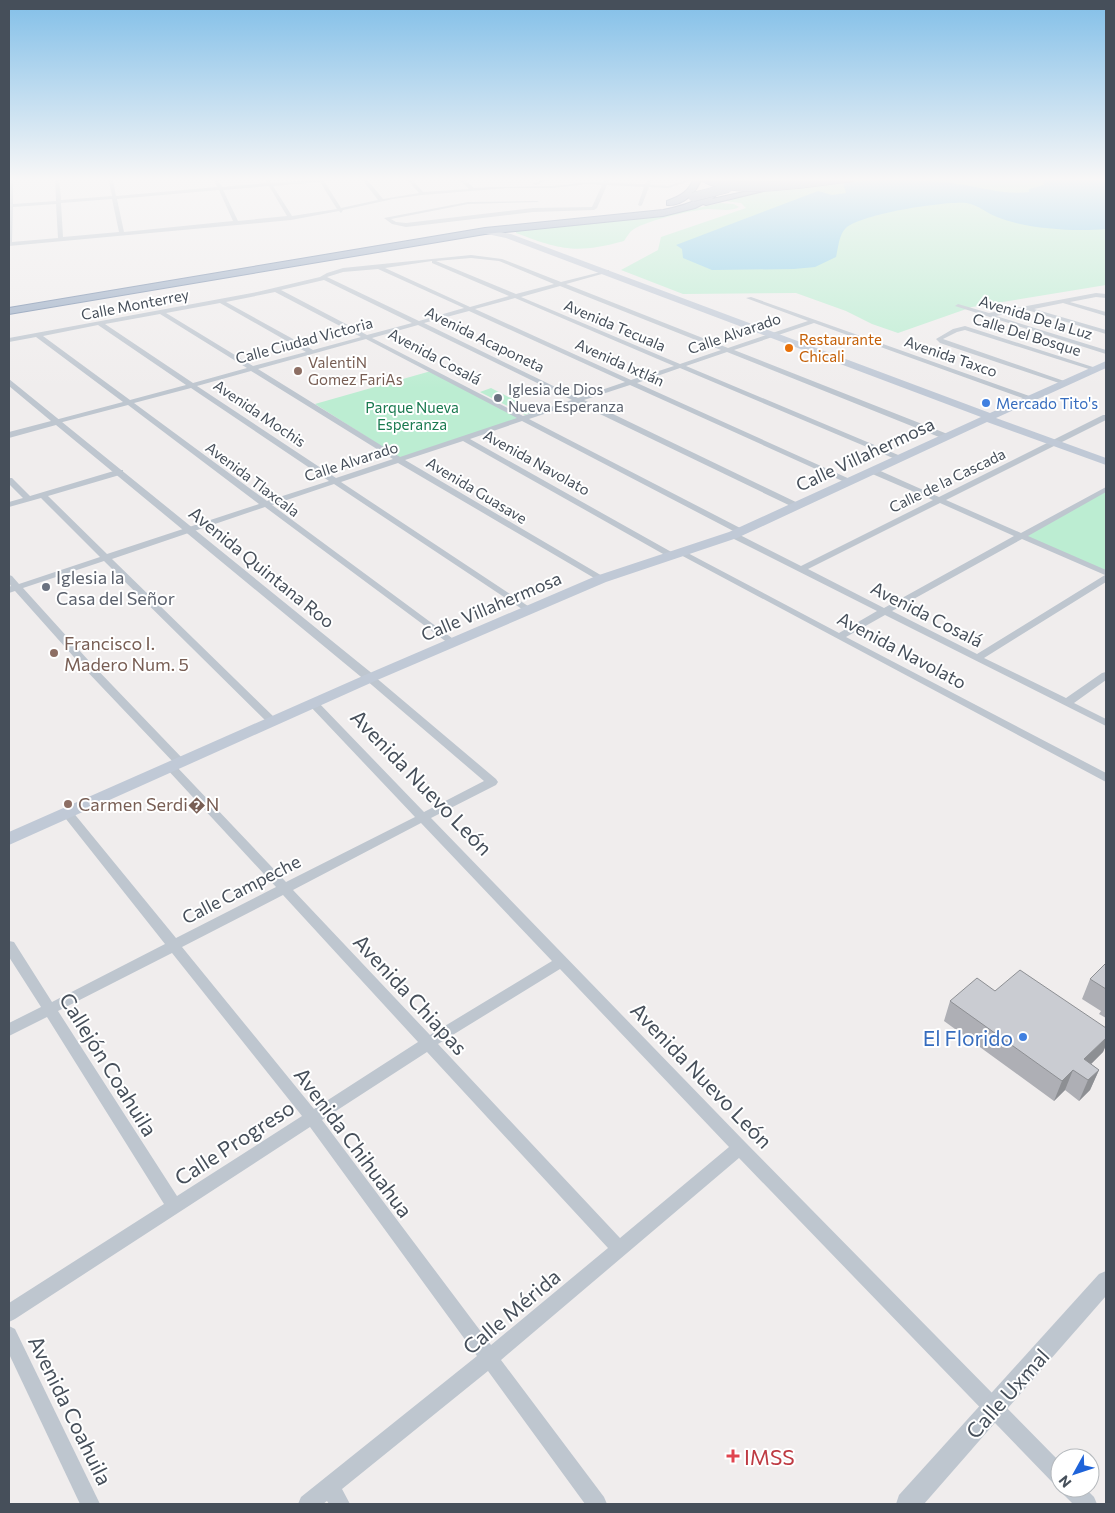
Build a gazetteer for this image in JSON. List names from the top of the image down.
{
  "streets": {
    "main road": ["Calle Villahermosa"],
    "street": [
      "Calle Monterrey",
      "Avenida De la Luz",
      "Avenida Tecuala",
      "Calle Alvarado",
      "Calle Del Bosque",
      "Avenida Acaponeta",
      "Calle Ciudad Victoria",
      "Avenida Cosalá",
      "Avenida Taxco",
      "Avenida Ixtlán",
      "Avenida Mochis",
      "Avenida Navolato",
      "Avenida Tlaxcala",
      "Calle de la Cascada",
      "Avenida Guasave",
      "Avenida Quintana Roo",
      "Avenida Nuevo León",
      "Calle Campeche",
      "Avenida Chiapas",
      "Callejón Coahuila",
      "Calle Progreso",
      "Avenida Chihuahua",
      "Calle Mérida",
      "Calle Uxmal",
      "Avenida Coahuila"
    ]
  },
  "crossings": [
    ["Calle Monterrey", "Avenida Tecuala"],
    ["Calle Monterrey", "Calle Alvarado"],
    ["Calle Monterrey", "Avenida Acaponeta"],
    ["Calle Monterrey", "Calle Ciudad Victoria"],
    ["Calle Monterrey", "Avenida Cosalá"],
    ["Calle Monterrey", "Avenida Ixtlán"],
    ["Calle Monterrey", "Avenida Mochis"],
    ["Calle Monterrey", "Calle Villahermosa"],
    ["Calle Monterrey", "Avenida Tlaxcala"],
    ["Calle Monterrey", "Avenida Guasave"],
    ["Avenida Tecuala", "Calle Alvarado"],
    ["Avenida Tecuala", "Calle Ciudad Victoria"],
    ["Avenida Tecuala", "Calle Villahermosa"],
    ["Calle Alvarado", "Avenida Acaponeta"],
    ["Calle Alvarado", "Avenida Cosalá"],
    ["Calle Alvarado", "Avenida Taxco"],
    ["Calle Alvarado", "Avenida Ixtlán"],
    ["Calle Alvarado", "Avenida Mochis"],
    ["Calle Alvarado", "Avenida Navolato"],
    ["Calle Alvarado", "Avenida Tlaxcala"],
    ["Calle Alvarado", "Avenida Guasave"],
    ["Calle Alvarado", "Avenida Quintana Roo"],
    ["Calle Alvarado", "Avenida Chiapas"],
    ["Calle Del Bosque", "Calle Villahermosa"],
    ["Avenida Acaponeta", "Calle Ciudad Victoria"],
    ["Avenida Acaponeta", "Calle Villahermosa"],
    ["Calle Ciudad Victoria", "Avenida Cosalá"],
    ["Calle Ciudad Victoria", "Avenida Ixtlán"],
    ["Calle Ciudad Victoria", "Avenida Mochis"],
    ["Calle Ciudad Victoria", "Avenida Tlaxcala"],
    ["Calle Ciudad Victoria", "Avenida Guasave"],
    ["Calle Ciudad Victoria", "Avenida Quintana Roo"],
    ["Avenida Cosalá", "Calle Villahermosa"],
    ["Avenida Cosalá", "Calle de la Cascada"],
    ["Avenida Taxco", "Calle Villahermosa"],
    ["Avenida Ixtlán", "Calle Villahermosa"],
    ["Avenida Mochis", "Calle Villahermosa"],
    ["Calle Villahermosa", "Avenida Navolato"],
    ["Calle Villahermosa", "Avenida Tlaxcala"],
    ["Calle Villahermosa", "Avenida Guasave"],
    ["Calle Villahermosa", "Avenida Quintana Roo"],
    ["Calle Villahermosa", "Avenida Nuevo León"],
    ["Calle Villahermosa", "Avenida Chiapas"],
    ["Calle Villahermosa", "Avenida Chihuahua"],
    ["Avenida Quintana Roo", "Calle Campeche"],
    ["Avenida Nuevo León", "Calle Campeche"],
    ["Avenida Nuevo León", "Calle Progreso"],
    ["Avenida Nuevo León", "Calle Mérida"],
    ["Avenida Nuevo León", "Calle Uxmal"],
    ["Calle Campeche", "Avenida Chiapas"],
    ["Calle Campeche", "Callejón Coahuila"],
    ["Calle Campeche", "Avenida Chihuahua"],
    ["Avenida Chiapas", "Calle Progreso"],
    ["Avenida Chiapas", "Calle Mérida"],
    ["Callejón Coahuila", "Calle Progreso"],
    ["Calle Progreso", "Avenida Chihuahua"],
    ["Avenida Chihuahua", "Calle Mérida"]
  ],
  "parks": ["Parque Nueva Esperanza"],
  "places": {
    "other": [
      "Restaurante Chicali",
      "ValentiN Gomez FariAs",
      "Iglesia de Dios Nueva Esperanza",
      "Mercado Tito's",
      "Iglesia la Casa del Señor",
      "Francisco I. Madero Num. 5",
      "Carmen Serdi�N",
      "El Florido"
    ],
    "health": ["IMSS"]
  },
  "north": "bottom left"
}
